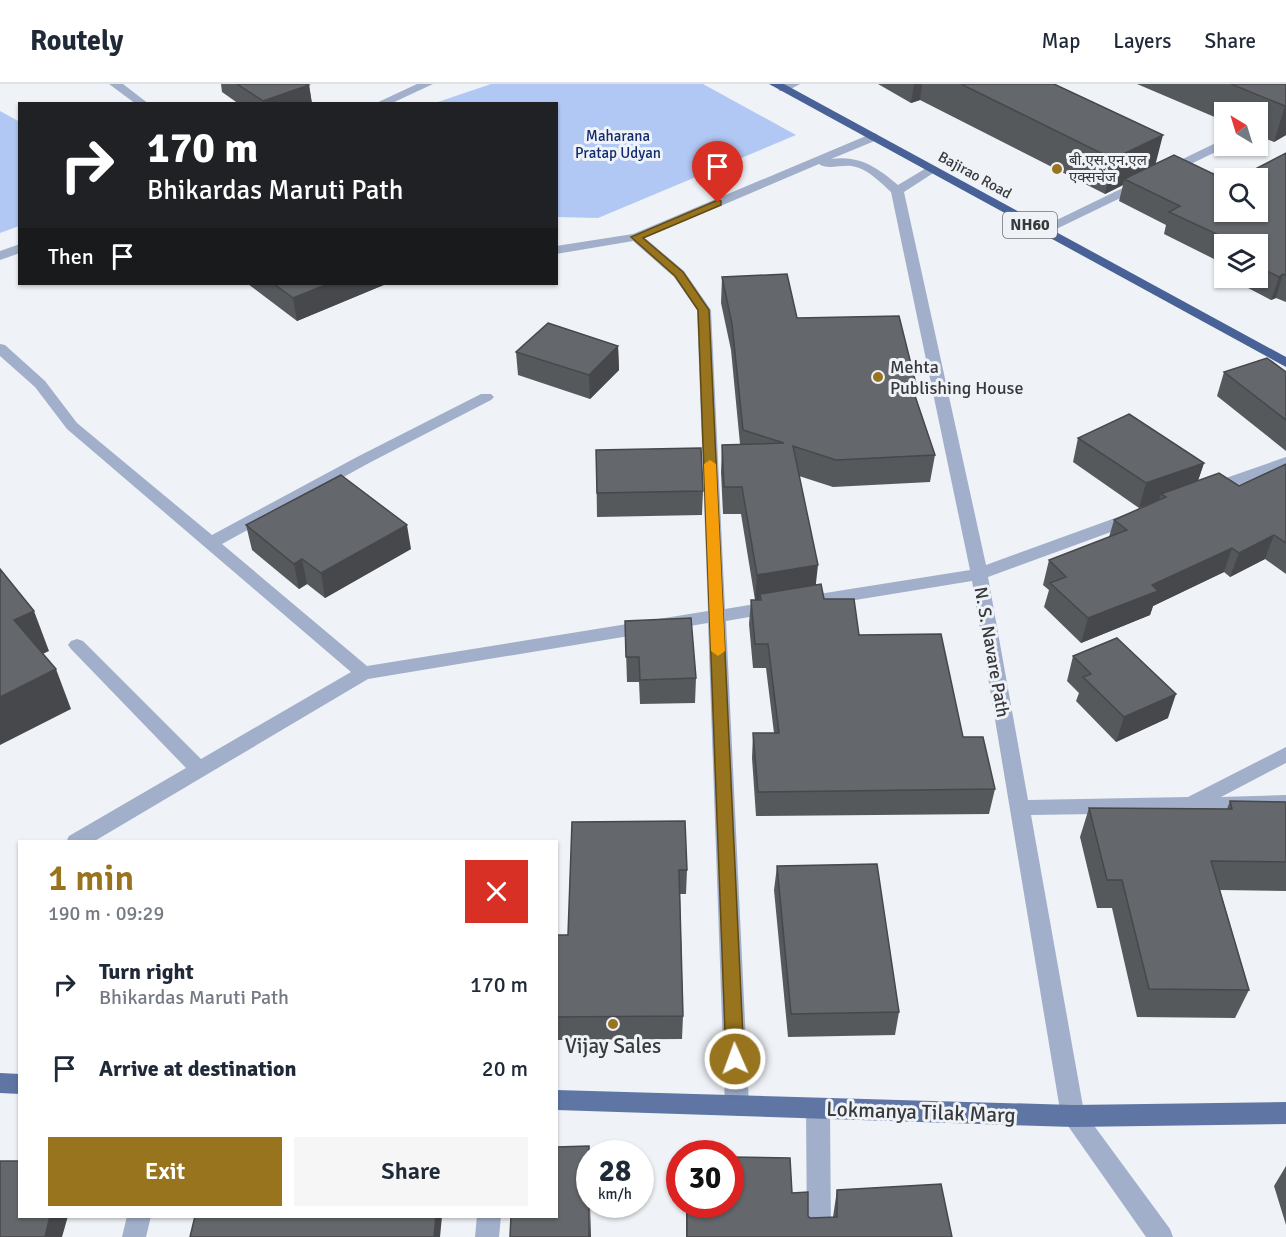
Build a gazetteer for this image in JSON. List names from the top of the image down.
{
  "streets": {
    "highway": ["Bajirao Road", "NH60"],
    "main road": ["Lokmanya Tilak Marg"],
    "street": ["N. S. Navare Path"]
  },
  "crossings": [
    ["N. S. Navare Path", "Lokmanya Tilak Marg"]
  ],
  "parks": ["Maharana Pratap Udyan"],
  "places": ["बी.एस.एन.एल एक्सचेंज", "Mehta Publishing House", "Vijay Sales"],
  "north": "top left",
  "page": {
    "header": "Routely",
    "nav": ["Map", "Layers", "Share"],
    "turn": ["170 m", "Bhikardas Maruti Path"],
    "then": "Then",
    "heading": ["1 min", "190 m · 09:29"],
    "list": [
      {
        "name": "Turn right",
        "note": "Bhikardas Maruti Path",
        "value": "170 m"
      },
      {
        "name": "Arrive at destination",
        "value": "20 m"
      }
    ],
    "buttons": ["Exit", "Share"],
    "speed": "28 km/h",
    "limit": "30"
  }
}
